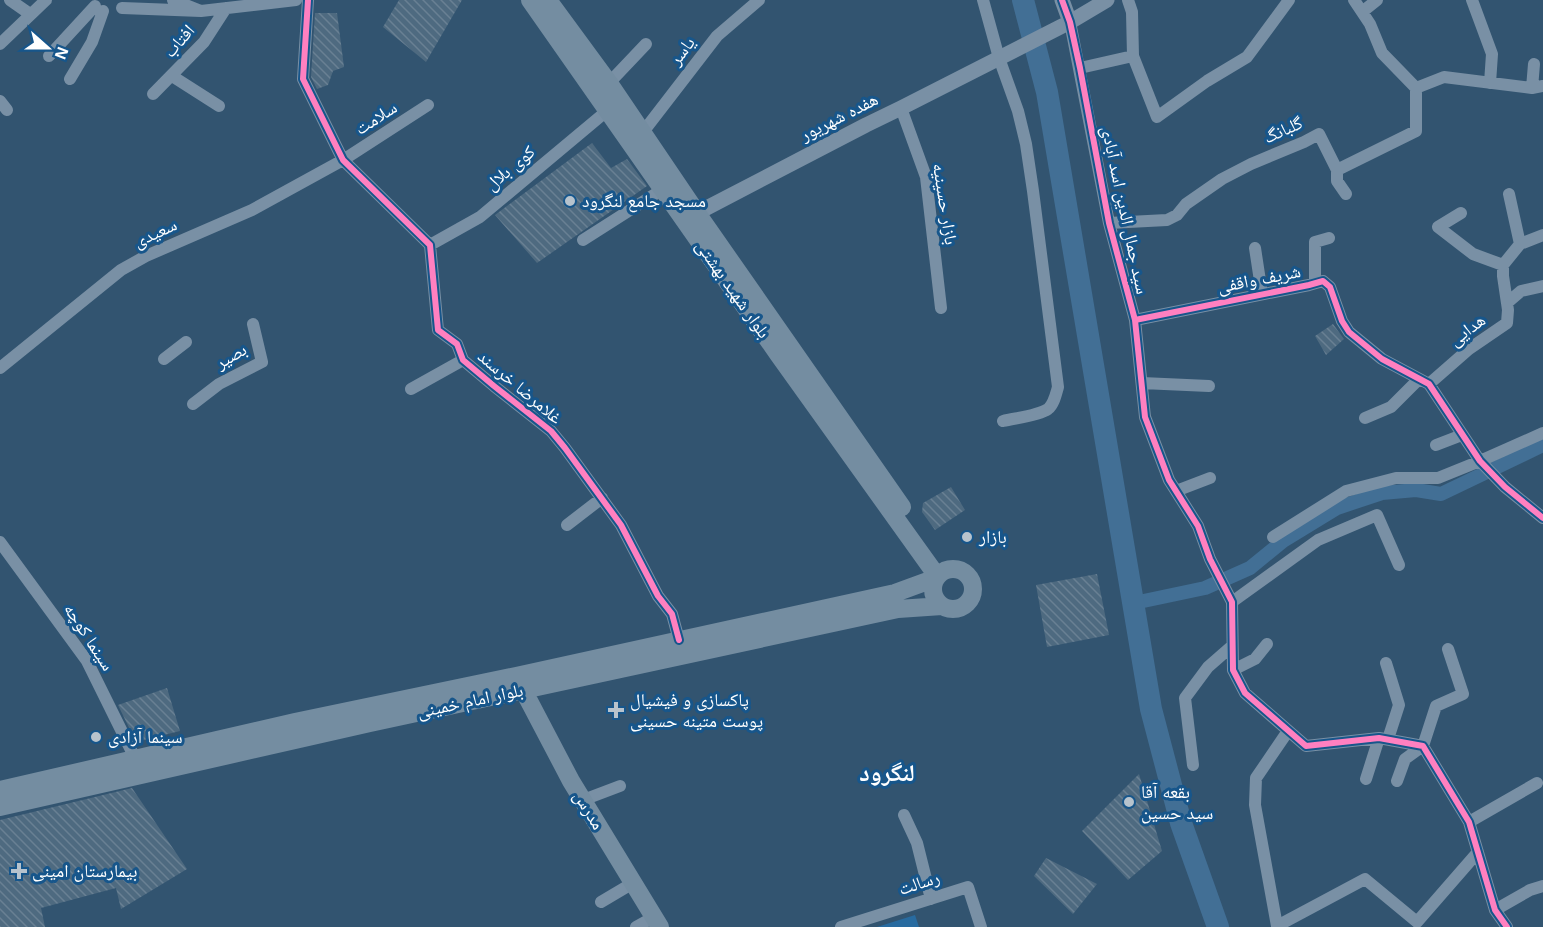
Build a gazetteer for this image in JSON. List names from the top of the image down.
{
  "streets": {
    "main road": ["بلوار شهید بهشتی", "بلوار امام خمینی", "مدرس"],
    "street": [
      "افتاب",
      "یاسر",
      "هفده شهریور",
      "سلامت",
      "گلبانگ",
      "کوی بلال",
      "بازار حسینیه",
      "سید جمال الدین اسد آبادی",
      "سعیدی",
      "شریف واقفی",
      "هدایی",
      "بصیر",
      "غلامرضا خرسند",
      "سینما کوچه",
      "رسالت"
    ]
  },
  "crossings": [
    ["یاسر", "بلوار شهید بهشتی"],
    ["هفده شهریور", "بازار حسینیه"],
    ["هفده شهریور", "سید جمال الدین اسد آبادی"],
    ["هفده شهریور", "بلوار شهید بهشتی"],
    ["سلامت", "سعیدی"],
    ["گلبانگ", "سید جمال الدین اسد آبادی"],
    ["کوی بلال", "بلوار شهید بهشتی"],
    ["کوی بلال", "غلامرضا خرسند"],
    ["سید جمال الدین اسد آبادی", "شریف واقفی"],
    ["شریف واقفی", "هدایی"],
    ["بلوار شهید بهشتی", "بلوار امام خمینی"],
    ["غلامرضا خرسند", "بلوار امام خمینی"],
    ["سینما کوچه", "بلوار امام خمینی"],
    ["بلوار امام خمینی", "مدرس"]
  ],
  "districts": ["لنگرود"],
  "places": {
    "other": [
      "مسجد جامع لنگرود",
      "بازار",
      "سینما آزادی",
      "بقعه آقا سید حسین"
    ],
    "health": ["پاکسازی و فیشیال پوست متینه حسینی", "بیمارستان امینی"]
  },
  "north": "right"
}
